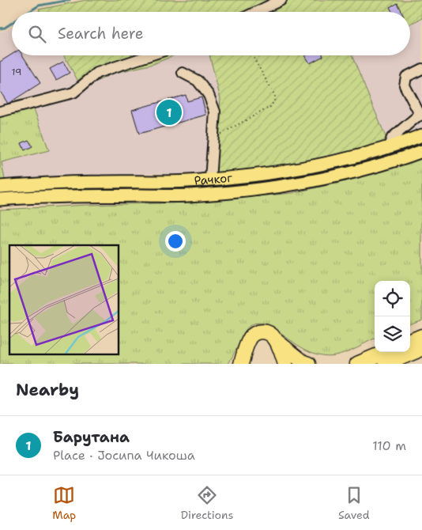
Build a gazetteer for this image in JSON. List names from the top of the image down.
{
  "streets": {
    "main road": ["Рачког"]
  },
  "house_numbers": ["19"],
  "page": {
    "search": "Search here",
    "pins": "1",
    "heading": "Nearby",
    "list": [
      {
        "mark": "1",
        "name": "Барутана",
        "note": "Place · Јосипа Чикоша",
        "value": "110 m"
      }
    ],
    "nav": ["Map", "Directions", "Saved"]
  }
}
